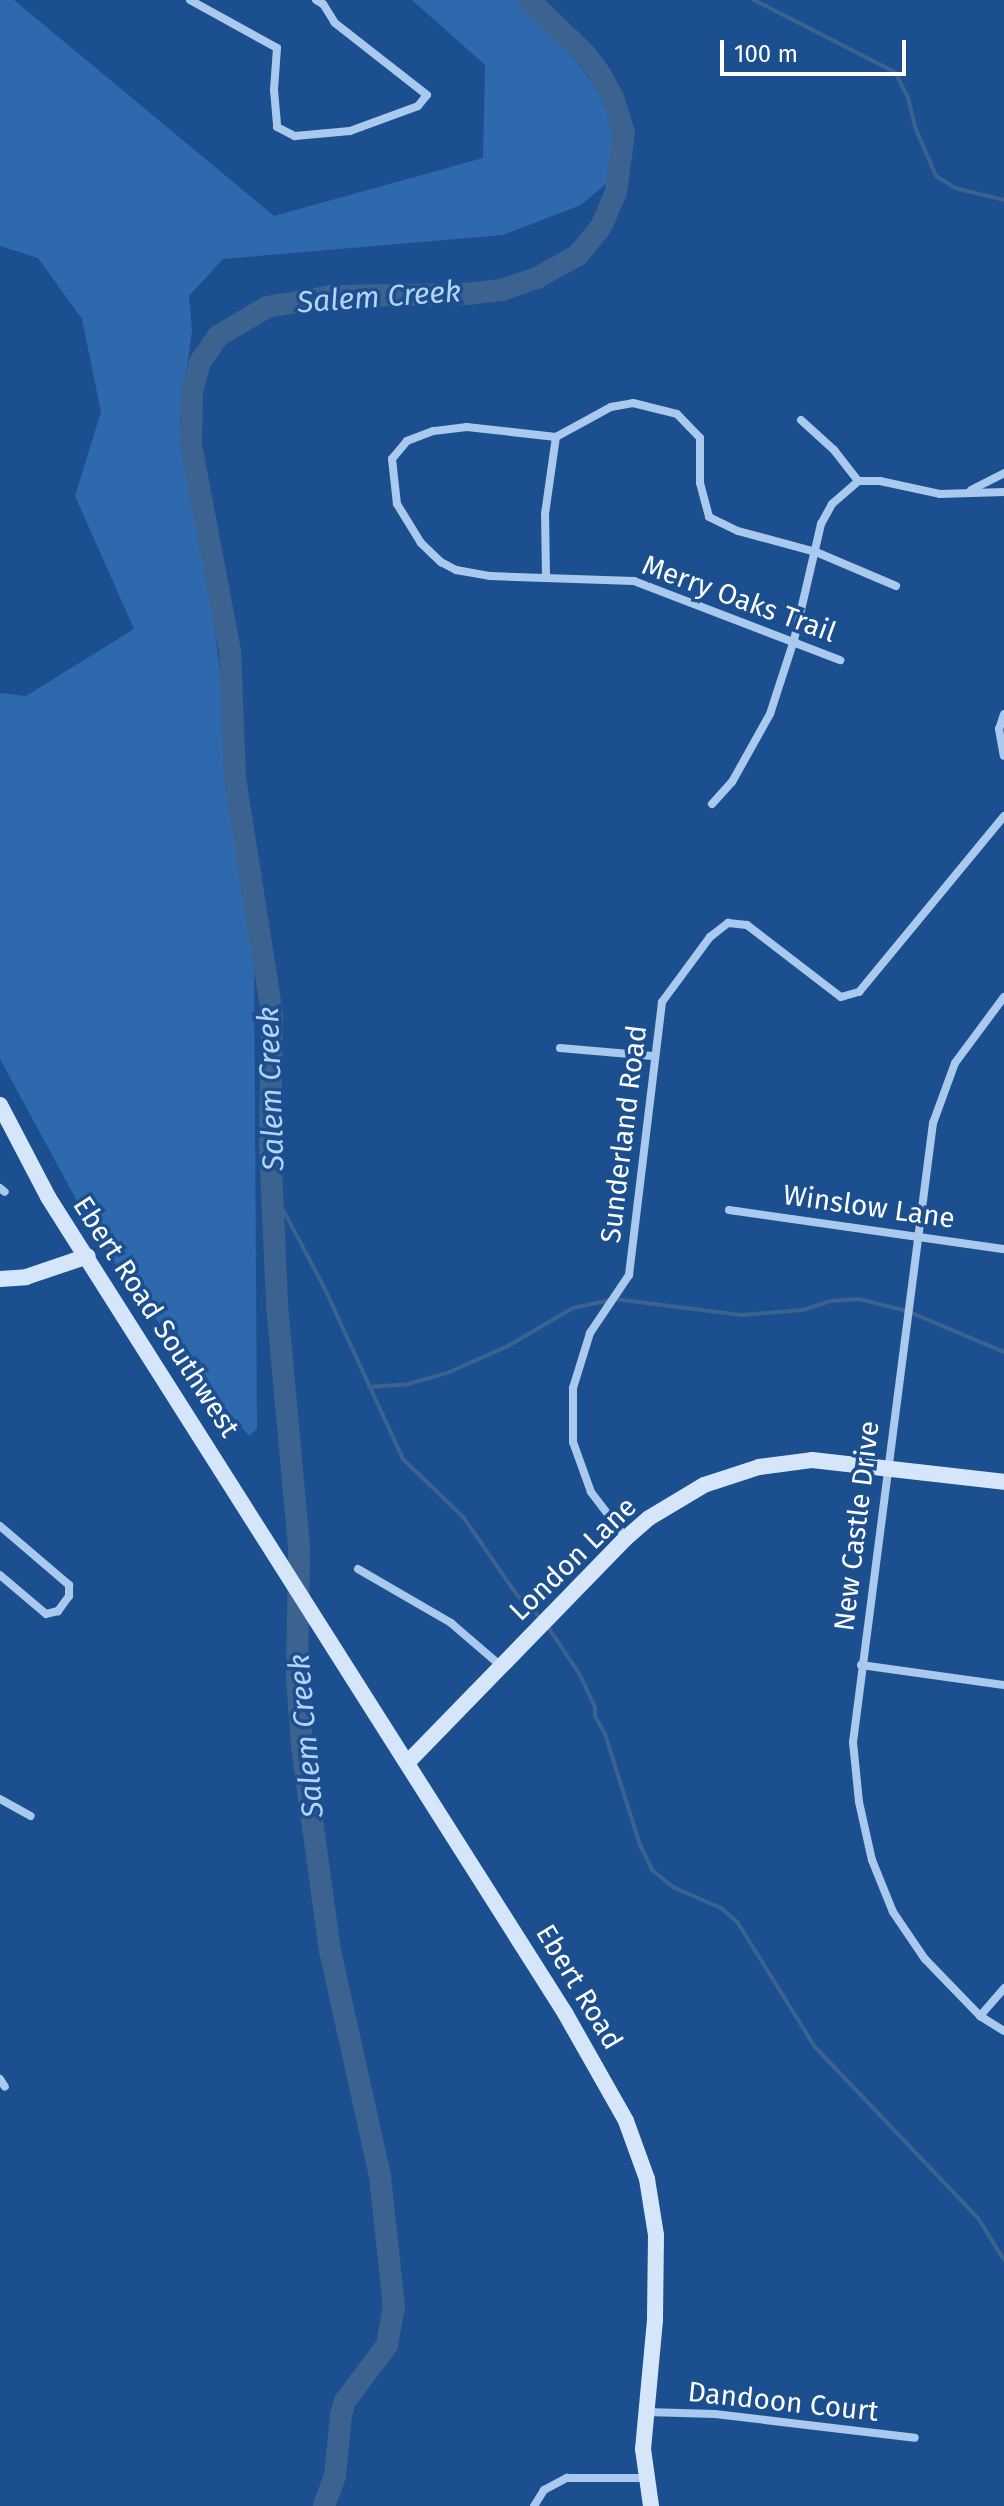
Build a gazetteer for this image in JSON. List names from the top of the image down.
{
  "streets": {
    "main road": ["Ebert Road Southwest", "London Lane", "Ebert Road"],
    "street": [
      "Merry Oaks Trail",
      "Sunderland Road",
      "Winslow Lane",
      "New Castle Drive",
      "Dandoon Court"
    ]
  },
  "crossings": [
    ["Sunderland Road", "London Lane"],
    ["Winslow Lane", "New Castle Drive"],
    ["Ebert Road Southwest", "Ebert Road"],
    ["New Castle Drive", "London Lane"],
    ["London Lane", "Ebert Road"],
    ["Ebert Road", "Dandoon Court"]
  ],
  "water": ["Salem Creek"],
  "scale_bar": "100 m"
}
